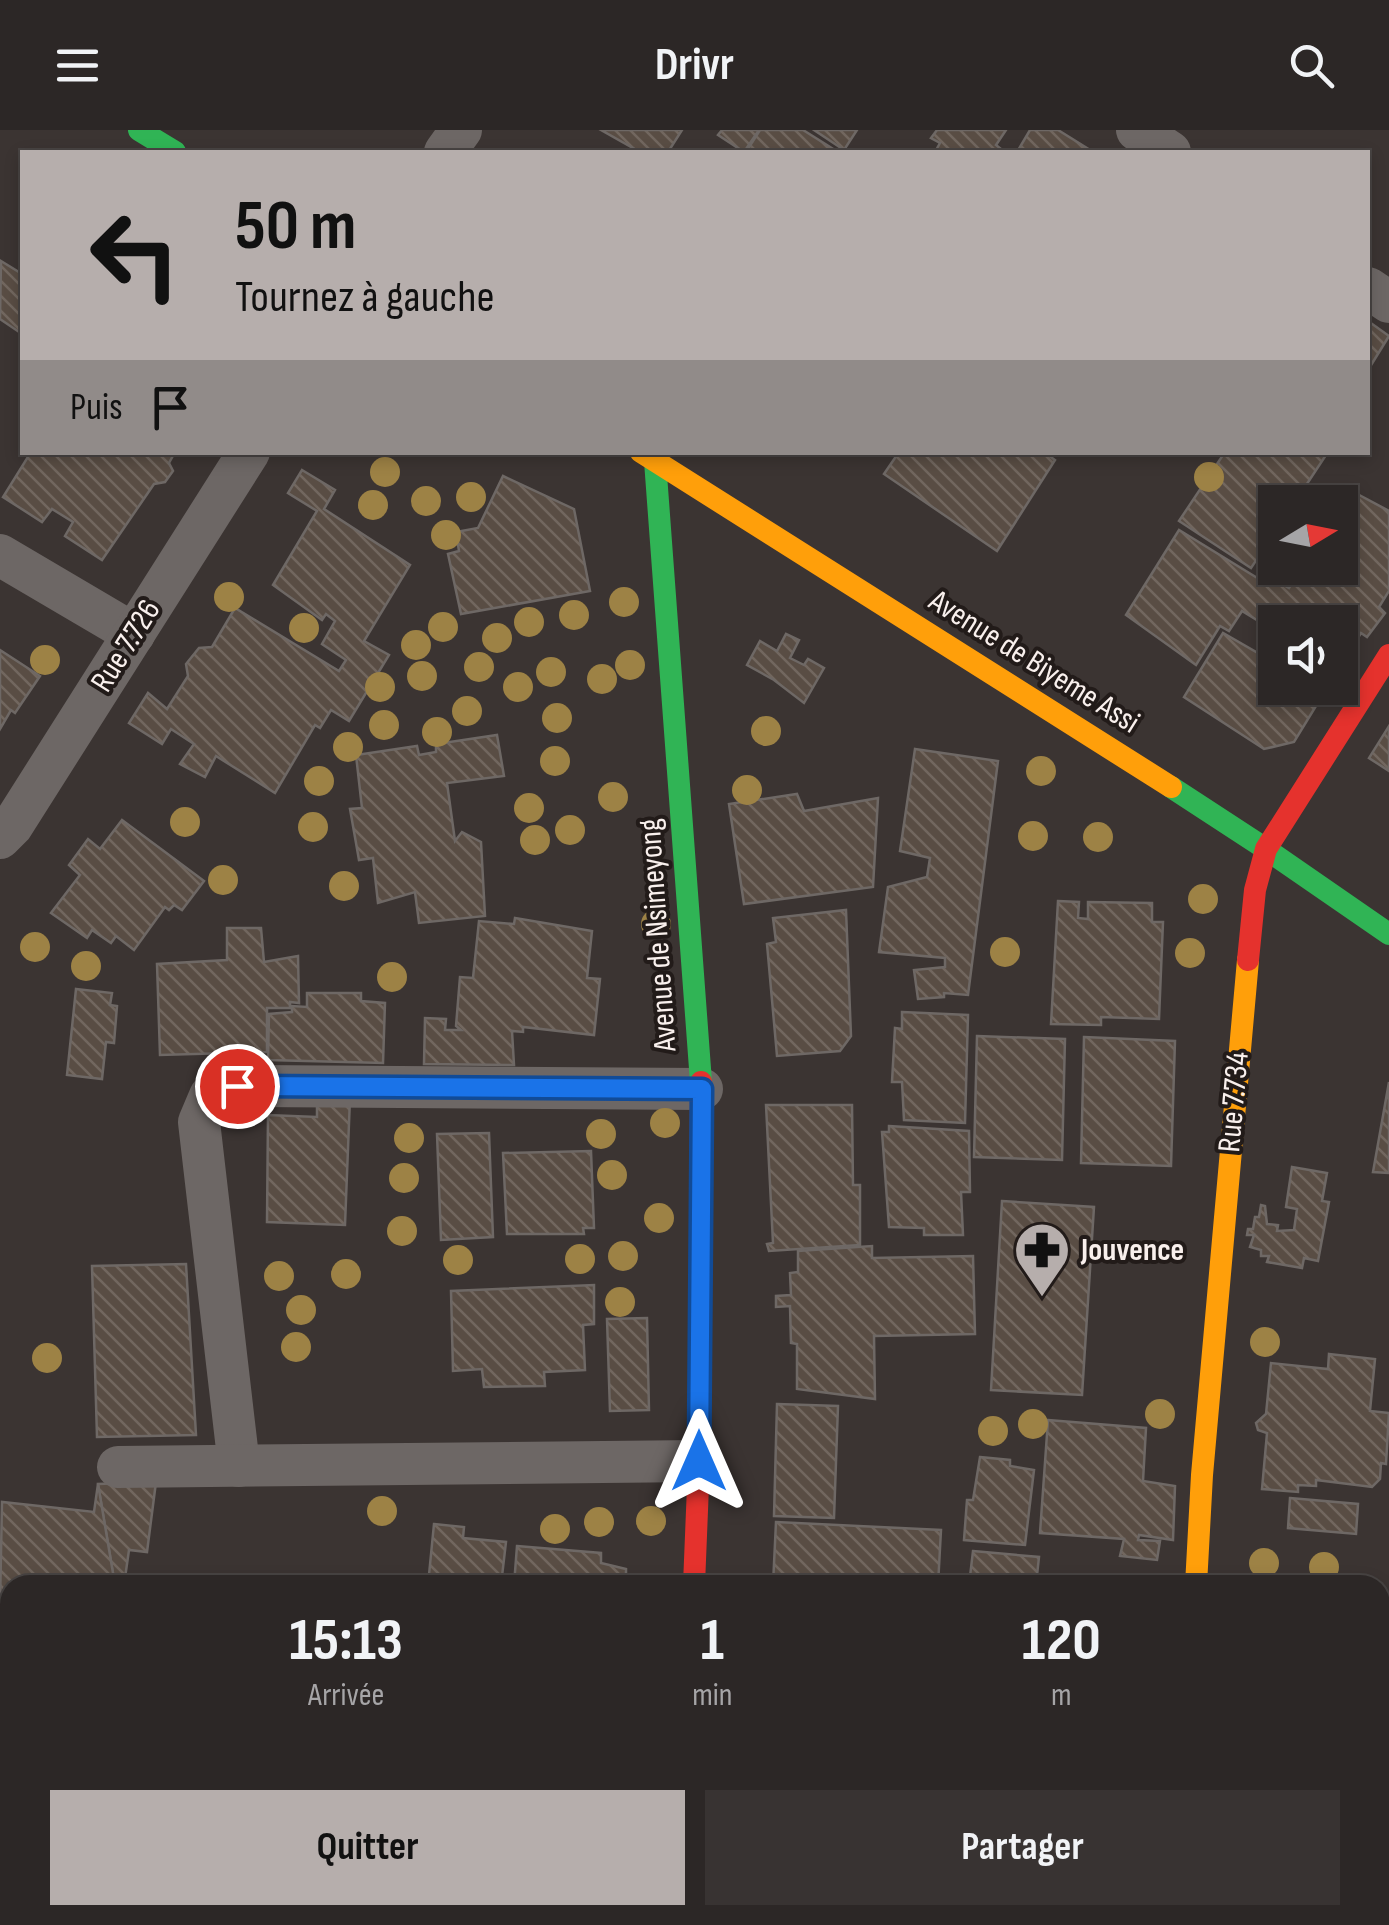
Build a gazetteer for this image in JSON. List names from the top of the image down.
{
  "streets": {
    "main road": ["Avenue de Biyeme Assi", "Avenue de Nsimeyong", "Rue 7.734"],
    "street": ["Rue 7.726"]
  },
  "crossings": [
    ["Avenue de Biyeme Assi", "Avenue de Nsimeyong"],
    ["Avenue de Biyeme Assi", "Rue 7.734"]
  ],
  "places": {
    "pharmacy": ["Jouvence"]
  },
  "north": "right",
  "page": {
    "header": "Drivr",
    "turn": ["50 m", "Tournez à gauche"],
    "then": "Puis",
    "eta": [
      "15:13",
      "Arrivée",
      "1",
      "min",
      "120",
      "m"
    ],
    "buttons": ["Quitter", "Partager"]
  }
}
